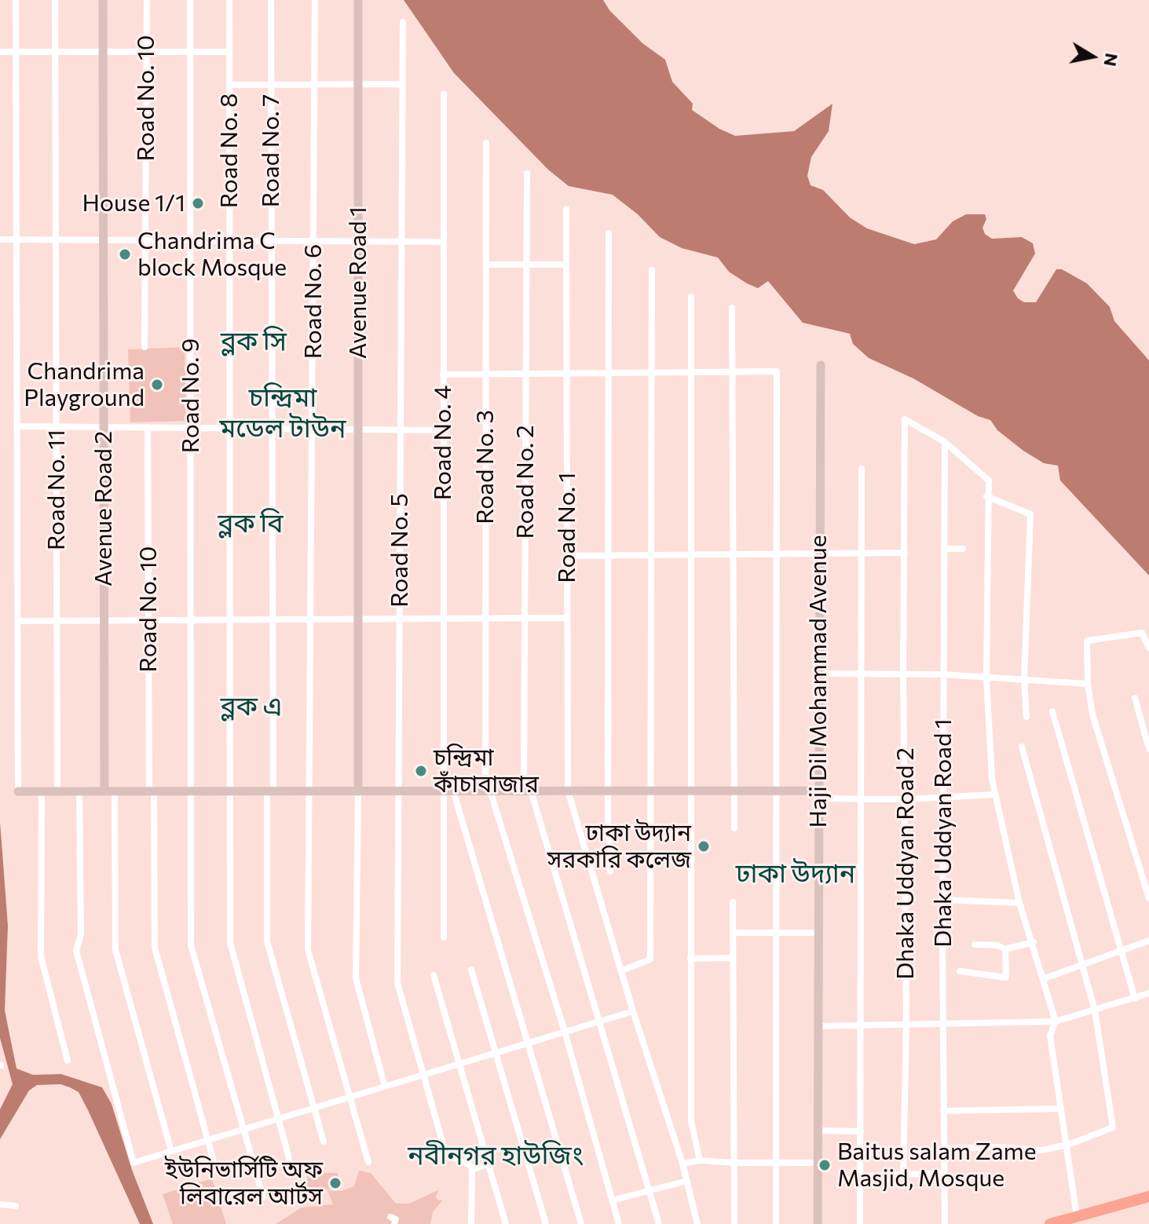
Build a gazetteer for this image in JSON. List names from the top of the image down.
{
  "streets": {
    "street": [
      "Road No. 10",
      "Road No. 8",
      "Road No. 7",
      "Avenue Road 1",
      "Road No. 6",
      "Road No. 9",
      "Road No. 4",
      "Road No. 3",
      "Road No. 2",
      "Road No. 11",
      "Avenue Road 2",
      "Road No. 1",
      "Road No. 5",
      "Haji Dil Mohammad Avenue",
      "Dhaka Uddyan Road 1",
      "Dhaka Uddyan Road 2"
    ]
  },
  "crossings": [
    ["Dhaka Uddyan Road 1", "Dhaka Uddyan Road 2"]
  ],
  "districts": [
    "ব্লক সি",
    "চন্দ্রিমা মডেল টাউন",
    "ব্লক বি",
    "ব্লক এ",
    "ঢাকা উদ্যান",
    "নবীনগর হাউজিং"
  ],
  "places": [
    "House 1/1",
    "Chandrima C block Mosque",
    "Chandrima Playground",
    "চন্দ্রিমা কাঁচাবাজার",
    "ঢাকা উদ্যান সরকারি কলেজ",
    "Baitus salam Zame Masjid, Mosque",
    "ইউনিভার্সিটি অফ লিবারেল আর্টস"
  ],
  "north": "right"
}
